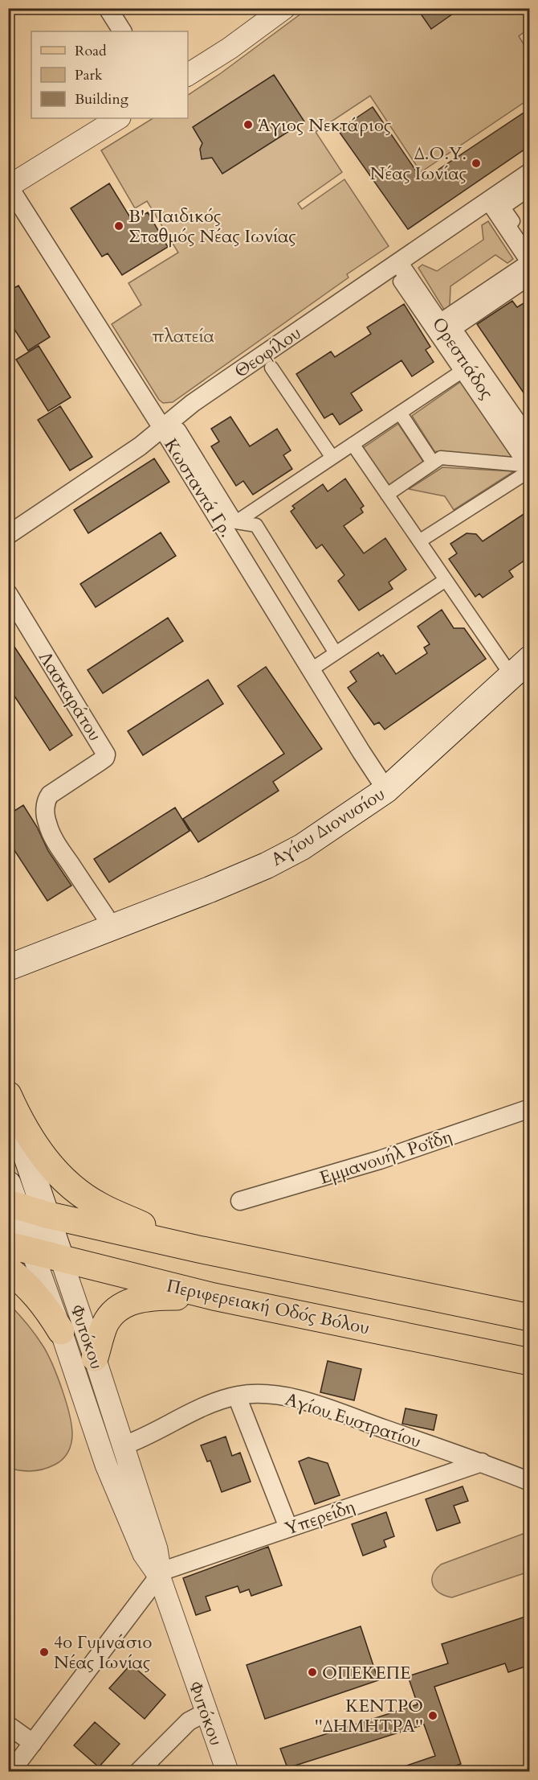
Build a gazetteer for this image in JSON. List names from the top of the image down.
{
  "streets": {
    "main road": ["Αγίου Διονυσίου", "Περιφερειακή Οδός Βόλου", "Φυτόκου"],
    "street": [
      "Θεοφίλου",
      "Ορεστιάδος",
      "Κωσταντά Γρ.",
      "Λασκαράτου",
      "Εμμανουήλ Ροΐδη",
      "Αγίου Ευστρατίου",
      "Υπερείδη"
    ]
  },
  "crossings": [
    ["Θεοφίλου", "Ορεστιάδος"],
    ["Θεοφίλου", "Κωσταντά Γρ."],
    ["Κωσταντά Γρ.", "Αγίου Διονυσίου"],
    ["Λασκαράτου", "Αγίου Διονυσίου"],
    ["Περιφερειακή Οδός Βόλου", "Φυτόκου"],
    ["Φυτόκου", "Αγίου Ευστρατίου"],
    ["Φυτόκου", "Υπερείδη"],
    ["Αγίου Ευστρατίου", "Υπερείδη"]
  ],
  "parks": ["πλατεία"],
  "places": [
    "Άγιος Νεκτάριος",
    "Δ.Ο.Υ. Νέας Ιωνίας",
    "Β' Παιδικός Σταθμός Νέας Ιωνίας",
    "4ο Γυμνάσιο Νέας Ιωνίας",
    "ΟΠΕΚΕΠΕ",
    "ΚΕΝΤΡΟ ''ΔΗΜΗΤΡΑ''"
  ],
  "legend": ["Road", "Park", "Building"]
}
